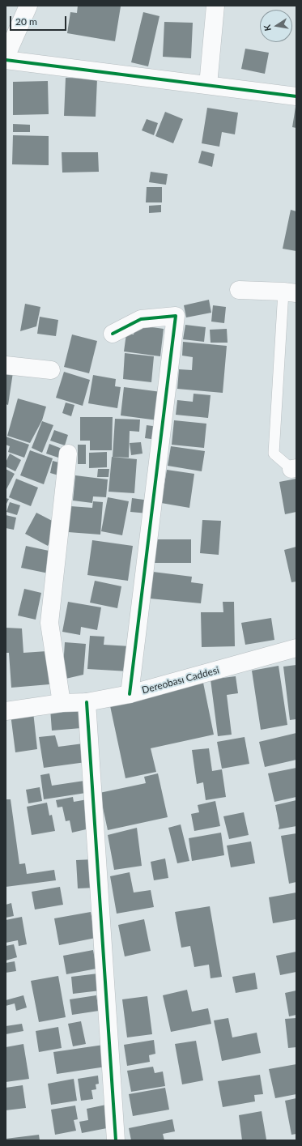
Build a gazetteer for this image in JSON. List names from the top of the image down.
{
  "streets": {
    "street": ["Dereobası Caddesi"]
  },
  "scale_bar": "20 m",
  "north": "left"
}
